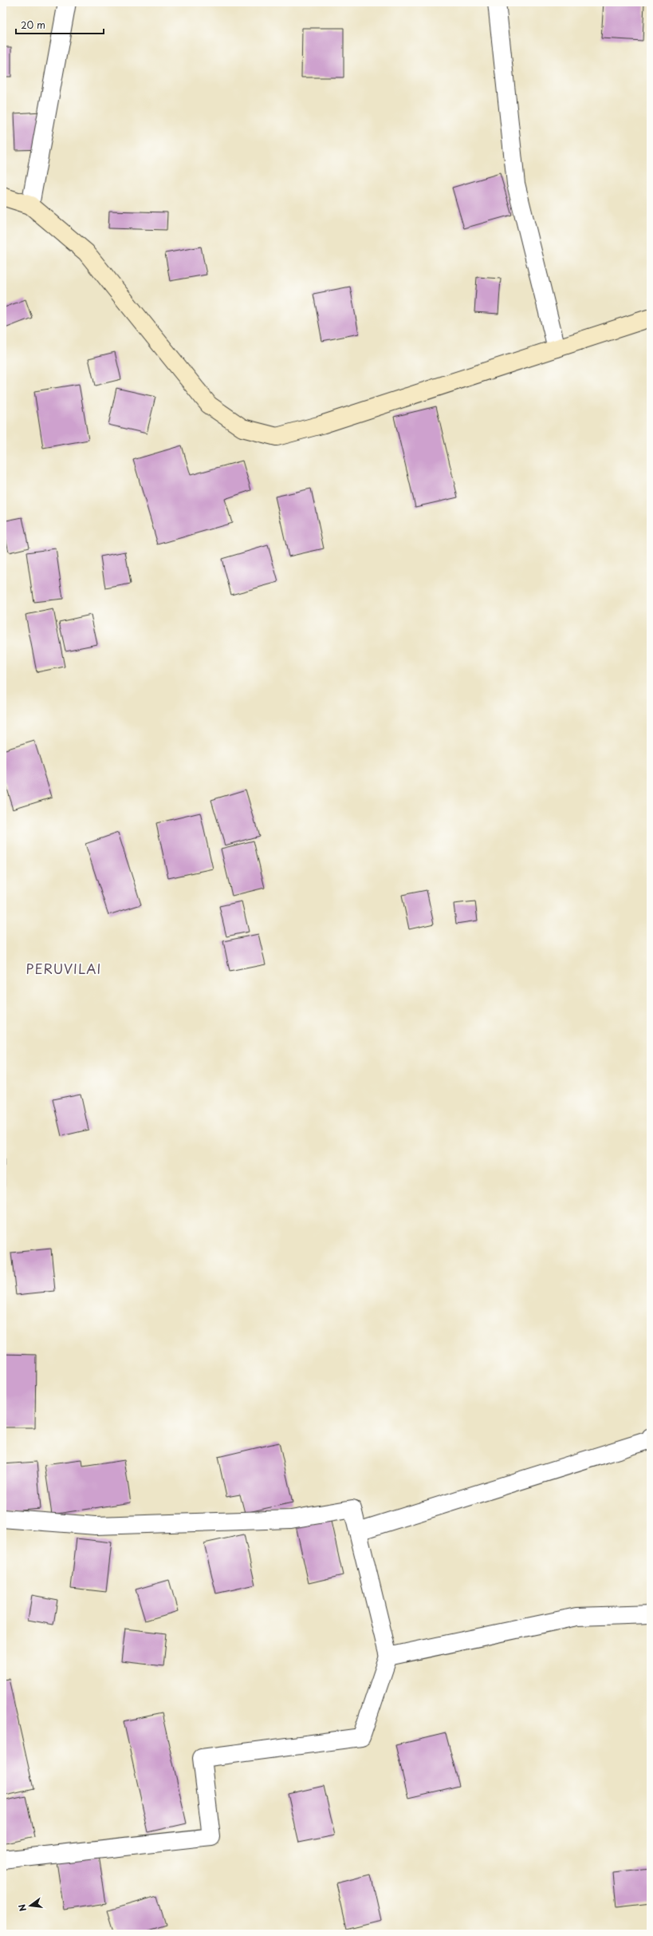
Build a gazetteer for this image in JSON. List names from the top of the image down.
{
  "districts": ["PERUVILAI"],
  "scale_bar": "20 m",
  "north": "left"
}
